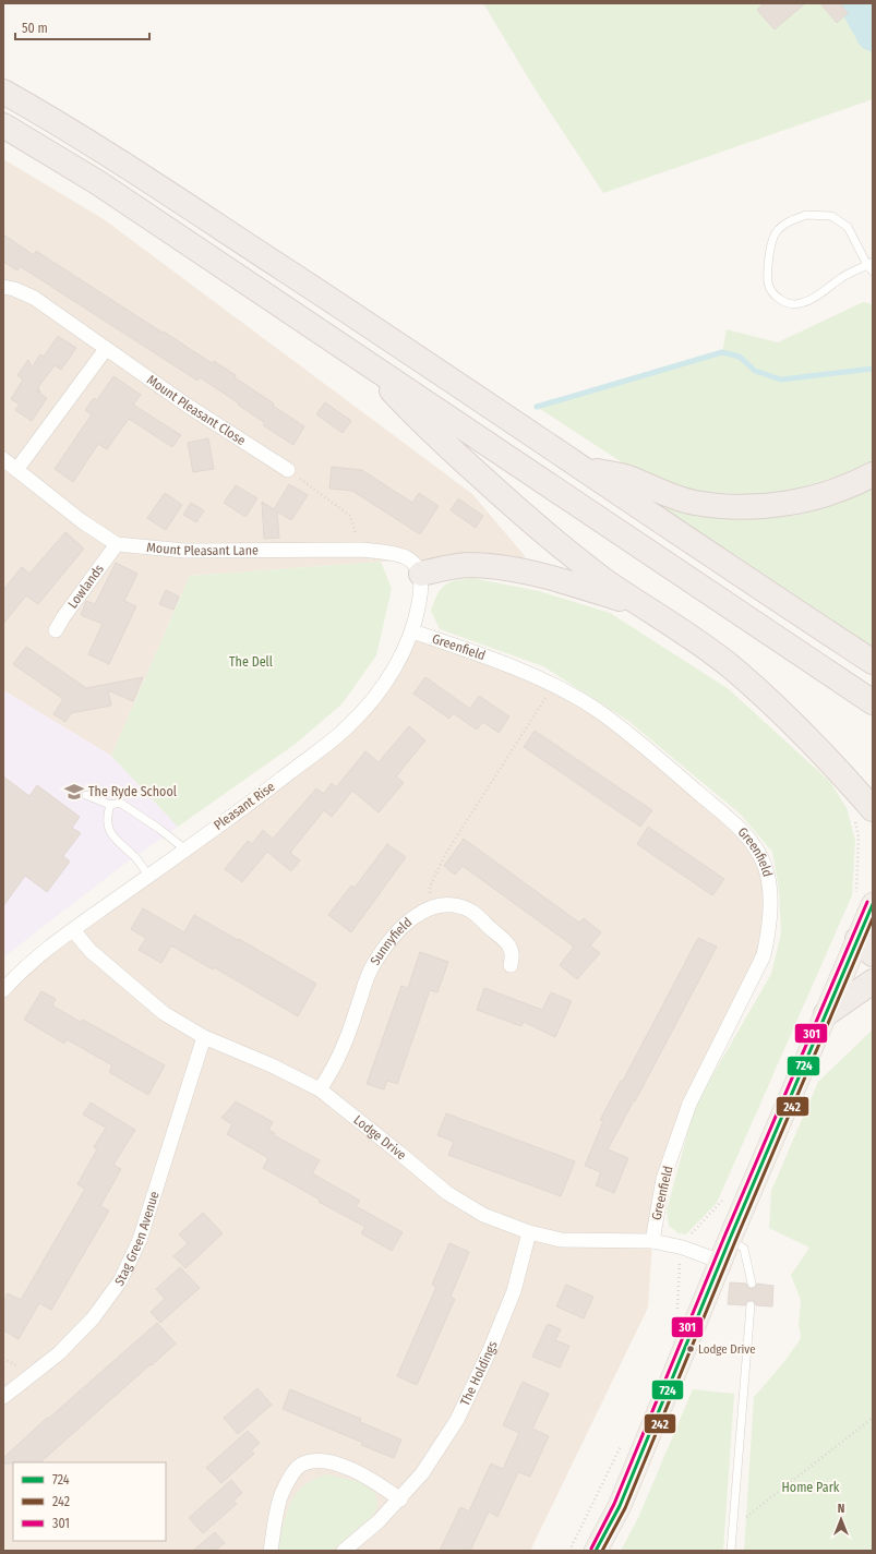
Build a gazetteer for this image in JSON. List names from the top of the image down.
{
  "streets": {
    "street": [
      "Mount Pleasant Close",
      "Mount Pleasant Lane",
      "Lowlands",
      "Greenfield",
      "Pleasant Rise",
      "Sunnyfield",
      "Lodge Drive",
      "Stag Green Avenue",
      "The Holdings"
    ]
  },
  "crossings": [
    ["Mount Pleasant Lane", "Lowlands"],
    ["Mount Pleasant Lane", "Pleasant Rise"],
    ["Greenfield", "Pleasant Rise"],
    ["Greenfield", "Lodge Drive"],
    ["Pleasant Rise", "Lodge Drive"],
    ["Sunnyfield", "Lodge Drive"],
    ["Lodge Drive", "Stag Green Avenue"],
    ["Lodge Drive", "The Holdings"]
  ],
  "parks": ["The Dell", "Home Park"],
  "places": {
    "school or university": ["The Ryde School"],
    "other": ["Lodge Drive"]
  },
  "lines": ["transit line 301", "transit line 724", "transit line 242"],
  "legend": ["724", "242", "301"],
  "scale_bar": "50 m",
  "north": "top"
}
